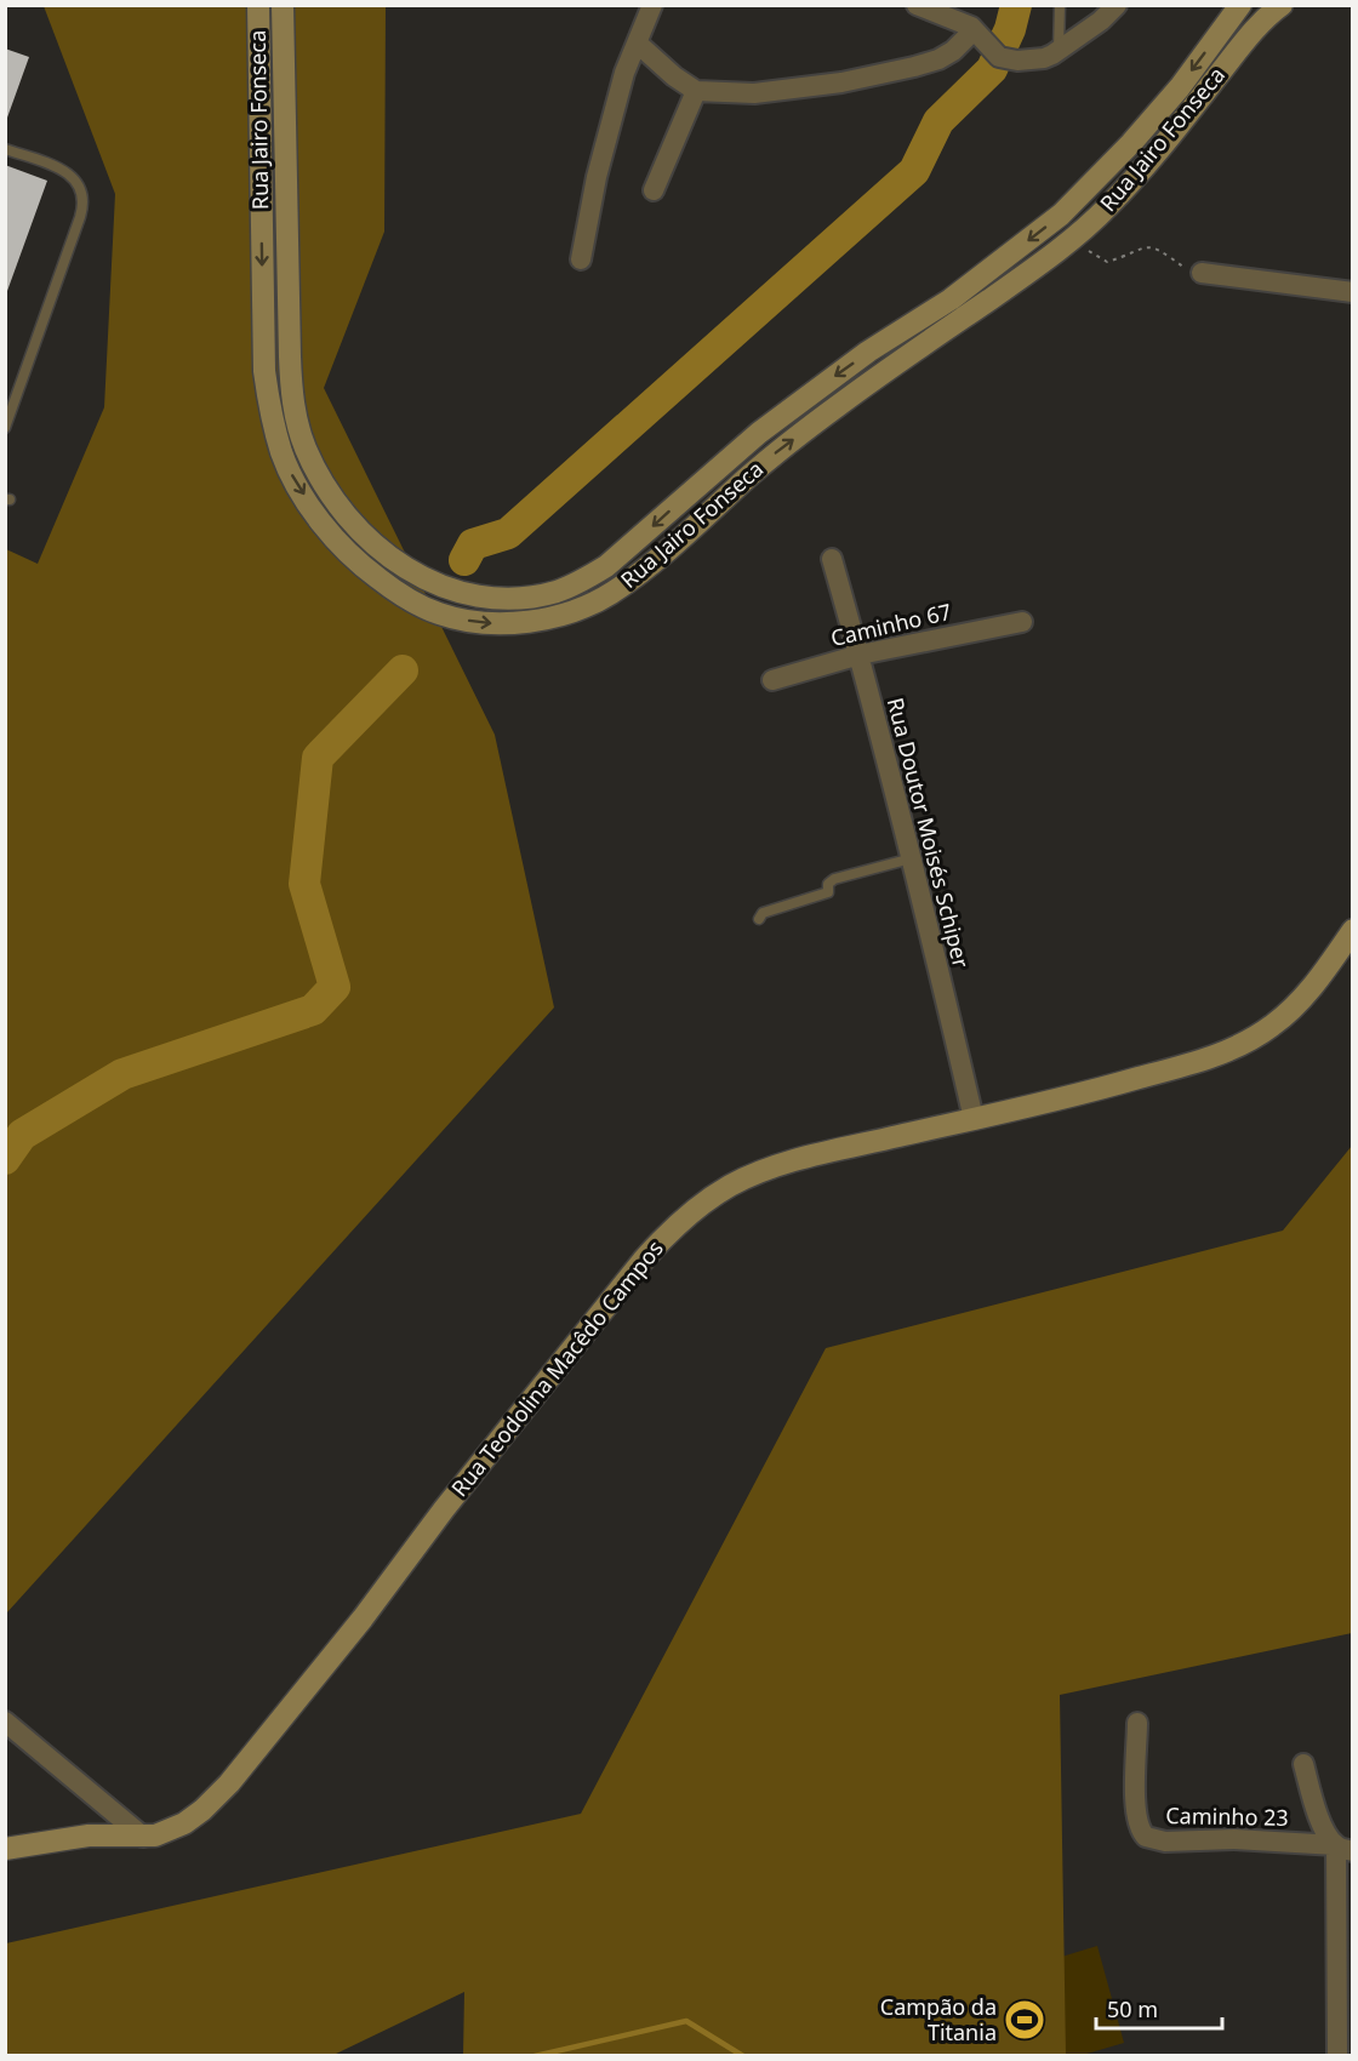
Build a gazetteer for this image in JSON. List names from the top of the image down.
{
  "streets": {
    "main road": ["Rua Jairo Fonseca", "Rua Teodolina Macêdo Campos"],
    "street": ["Caminho 67", "Rua Doutor Moisés Schiper", "Caminho 23"]
  },
  "crossings": [
    ["Caminho 67", "Rua Doutor Moisés Schiper"],
    ["Rua Doutor Moisés Schiper", "Rua Teodolina Macêdo Campos"]
  ],
  "places": {
    "sports": ["Campão da Titania"]
  },
  "scale_bar": "50 m"
}
